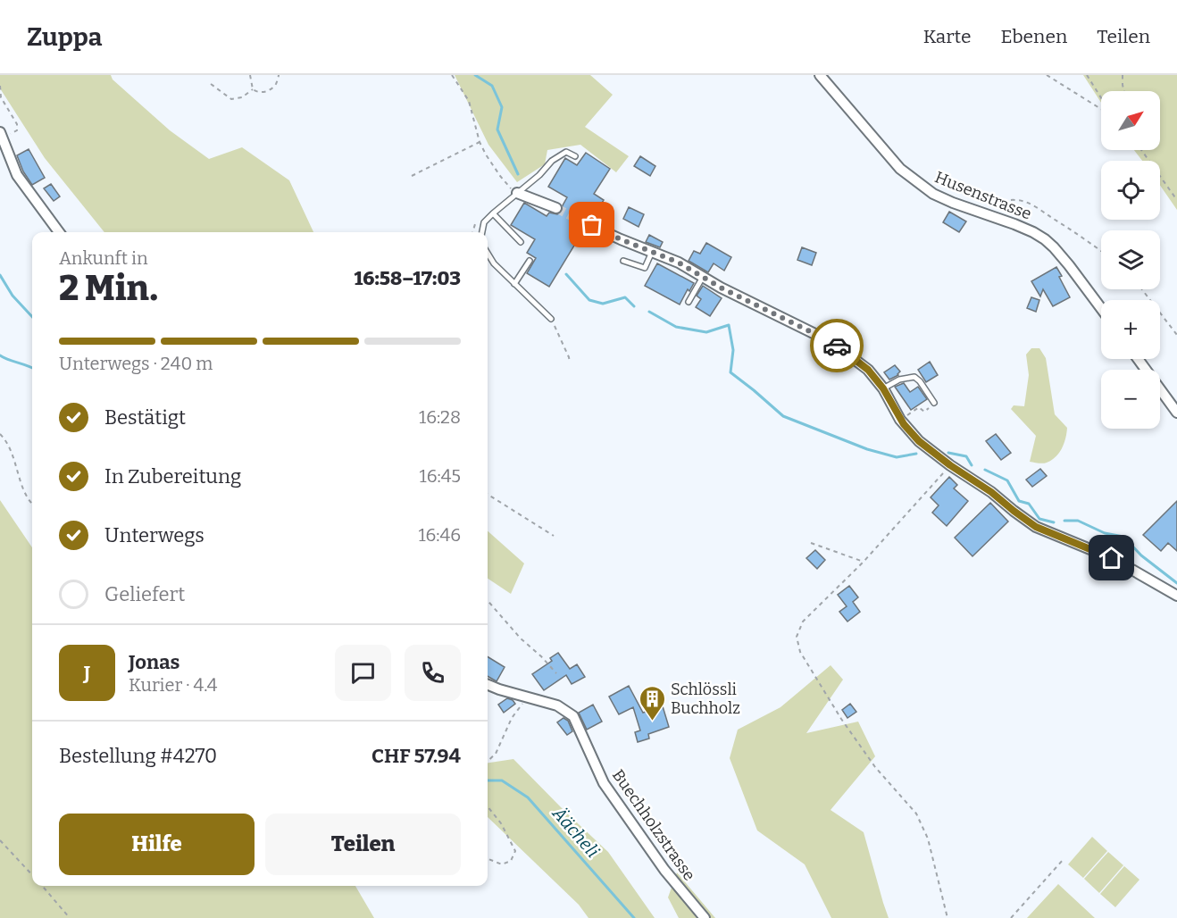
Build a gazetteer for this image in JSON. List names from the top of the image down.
{
  "streets": {
    "street": ["Husenstrasse", "Buechholzstrasse"]
  },
  "water": ["Äächeli"],
  "places": {
    "building": ["Schlössli Buchholz"]
  },
  "north": "top right",
  "page": {
    "header": "Zuppa",
    "nav": ["Karte", "Ebenen", "Teilen"],
    "map_buttons": ["+", "−"],
    "heading": ["2 Min.", "Ankunft in", "16:58–17:03"],
    "panel": [
      "Jonas",
      "Kurier · 4.4",
      "Bestellung #4270",
      "CHF 57.94"
    ],
    "bar": "Unterwegs · 240 m",
    "list": [
      ["Bestätigt", "16:28"],
      ["In Zubereitung", "16:45"],
      ["Unterwegs", "16:46"],
      "Geliefert"
    ],
    "round": "J",
    "buttons": ["Hilfe", "Teilen"]
  }
}
